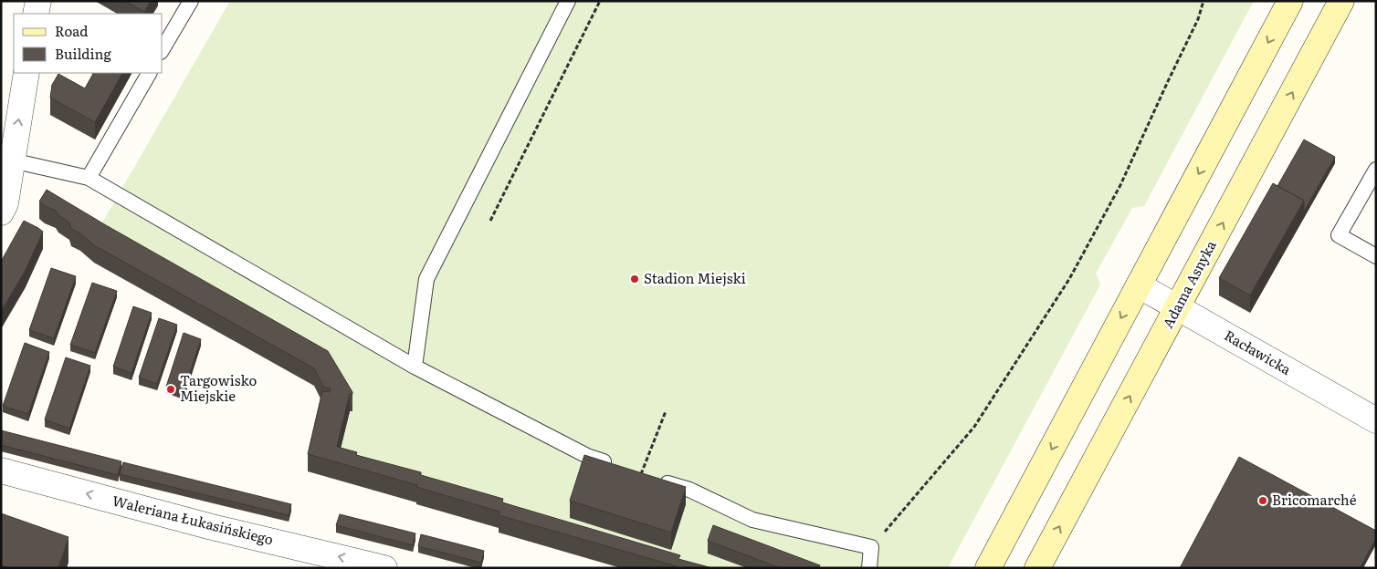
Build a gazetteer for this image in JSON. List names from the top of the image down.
{
  "streets": {
    "main road": ["Adama Asnyka"],
    "street": ["Racławicka", "Waleriana Łukasińskiego"]
  },
  "crossings": [
    ["Adama Asnyka", "Racławicka"]
  ],
  "one_way": ["Waleriana Łukasińskiego"],
  "places": ["Stadion Miejski", "Targowisko Miejskie", "Bricomarché"],
  "legend": ["Road", "Building"]
}
